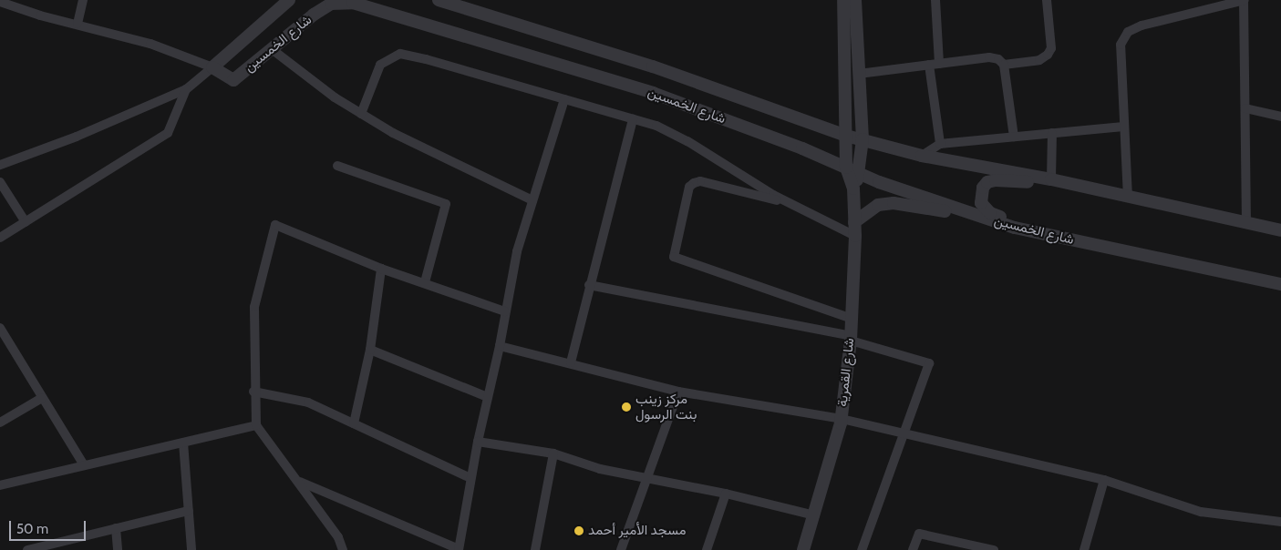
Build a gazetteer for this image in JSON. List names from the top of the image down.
{
  "streets": {
    "street": ["شارع الخمسين", "شارع القمرية"]
  },
  "crossings": [
    ["شارع الخمسين", "شارع القمرية"]
  ],
  "places": ["مركز زينب بنت الرسول", "مسجد الأمير أحمد"],
  "scale_bar": "50 m"
}
